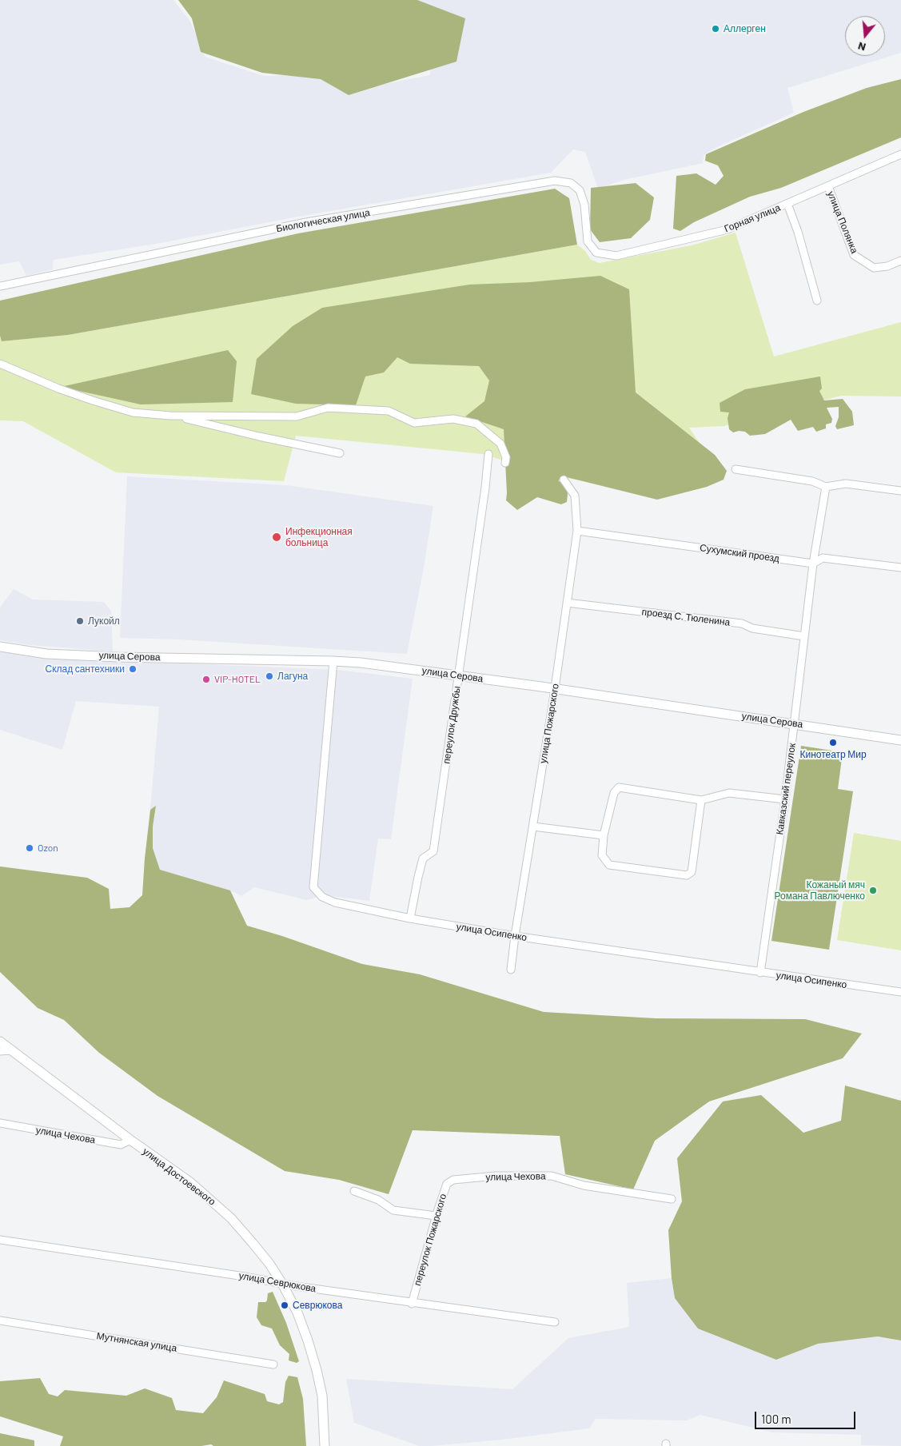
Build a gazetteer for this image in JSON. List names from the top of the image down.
{
  "streets": {
    "main road": ["улица Серова", "улица Достоевского"],
    "street": [
      "Горная улица",
      "Биологическая улица",
      "улица Полянка",
      "Сухумский проезд",
      "проезд С. Тюленина",
      "улица Пожарского",
      "переулок Дружбы",
      "Кавказский переулок",
      "улица Осипенко",
      "улица Чехова",
      "переулок Пожарского",
      "улица Севрюкова",
      "Мутнянская улица"
    ]
  },
  "crossings": [
    ["Горная улица", "Биологическая улица"],
    ["Горная улица", "улица Полянка"],
    ["Сухумский проезд", "улица Пожарского"],
    ["Сухумский проезд", "Кавказский переулок"],
    ["проезд С. Тюленина", "улица Пожарского"],
    ["проезд С. Тюленина", "Кавказский переулок"],
    ["улица Серова", "улица Пожарского"],
    ["улица Серова", "переулок Дружбы"],
    ["улица Серова", "Кавказский переулок"],
    ["улица Серова", "улица Осипенко"],
    ["улица Пожарского", "улица Осипенко"],
    ["переулок Дружбы", "улица Осипенко"],
    ["Кавказский переулок", "улица Осипенко"],
    ["улица Чехова", "улица Достоевского"],
    ["улица Чехова", "переулок Пожарского"],
    ["улица Достоевского", "улица Севрюкова"],
    ["переулок Пожарского", "улица Севрюкова"]
  ],
  "places": [
    "Аллерген",
    "Инфекционная больница",
    "Лукойл",
    "Склад сантехники",
    "Лагуна",
    "VIP-HOTEL",
    "Кинотеатр Мир",
    "Ozon",
    "Кожаный мяч Романа Павлюченко",
    "Севрюкова"
  ],
  "scale_bar": "100 m",
  "north": "bottom"
}
